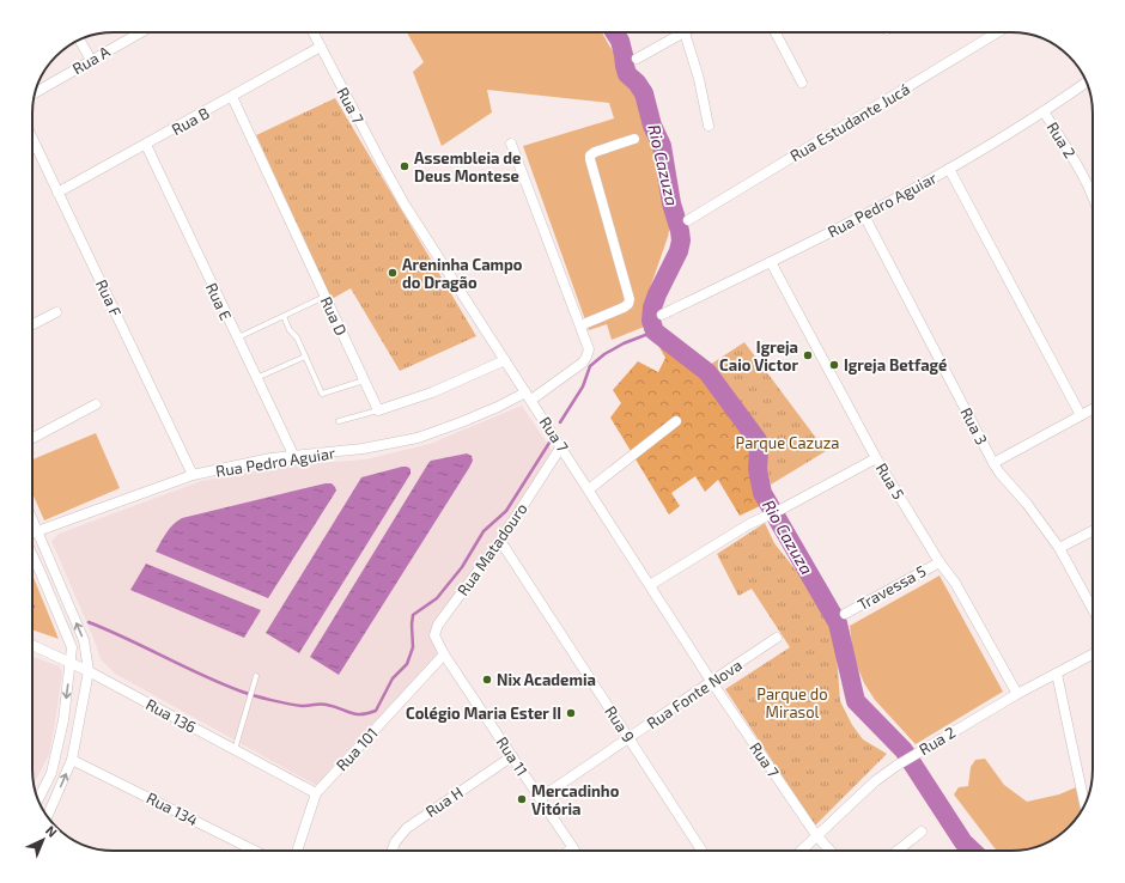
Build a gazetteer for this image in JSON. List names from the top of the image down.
{
  "streets": {
    "street": [
      "Rua A",
      "Rua 7",
      "Rua B",
      "Rua Estudante Jucá",
      "Rua 2",
      "Rua Pedro Aguiar",
      "Rua F",
      "Rua E",
      "Rua D",
      "Rua 3",
      "Rua 5",
      "Rua Matadouro",
      "Travessa 5",
      "Rua Fonte Nova",
      "Rua 136",
      "Rua 9",
      "Rua 101",
      "Rua 11",
      "Rua H",
      "Rua 134"
    ]
  },
  "crossings": [
    ["Rua 7", "Rua B"],
    ["Rua 7", "Rua 2"],
    ["Rua 7", "Rua Pedro Aguiar"],
    ["Rua 7", "Rua Matadouro"],
    ["Rua 7", "Rua Fonte Nova"],
    ["Rua B", "Rua F"],
    ["Rua B", "Rua E"],
    ["Rua B", "Rua D"],
    ["Rua 2", "Rua Pedro Aguiar"],
    ["Rua 2", "Rua 5"],
    ["Rua Pedro Aguiar", "Rua F"],
    ["Rua Pedro Aguiar", "Rua E"],
    ["Rua Pedro Aguiar", "Rua 3"],
    ["Rua Pedro Aguiar", "Rua 5"],
    ["Rua 5", "Travessa 5"],
    ["Rua Matadouro", "Rua 9"],
    ["Rua Matadouro", "Rua 101"],
    ["Rua Matadouro", "Rua 11"],
    ["Rua Fonte Nova", "Rua 9"],
    ["Rua Fonte Nova", "Rua 11"],
    ["Rua 136", "Rua 101"],
    ["Rua 101", "Rua 11"],
    ["Rua 11", "Rua H"]
  ],
  "water": ["Rio Cazuza"],
  "parks": ["Parque Cazuza", "Parque do Mirasol"],
  "places": [
    "Assembleia de Deus Montese",
    "Areninha Campo do Dragão",
    "Igreja Caio Victor",
    "Igreja Betfagé",
    "Nix Academia",
    "Colégio Maria Ester II",
    "Mercadinho Vitória"
  ],
  "north": "top right"
}
